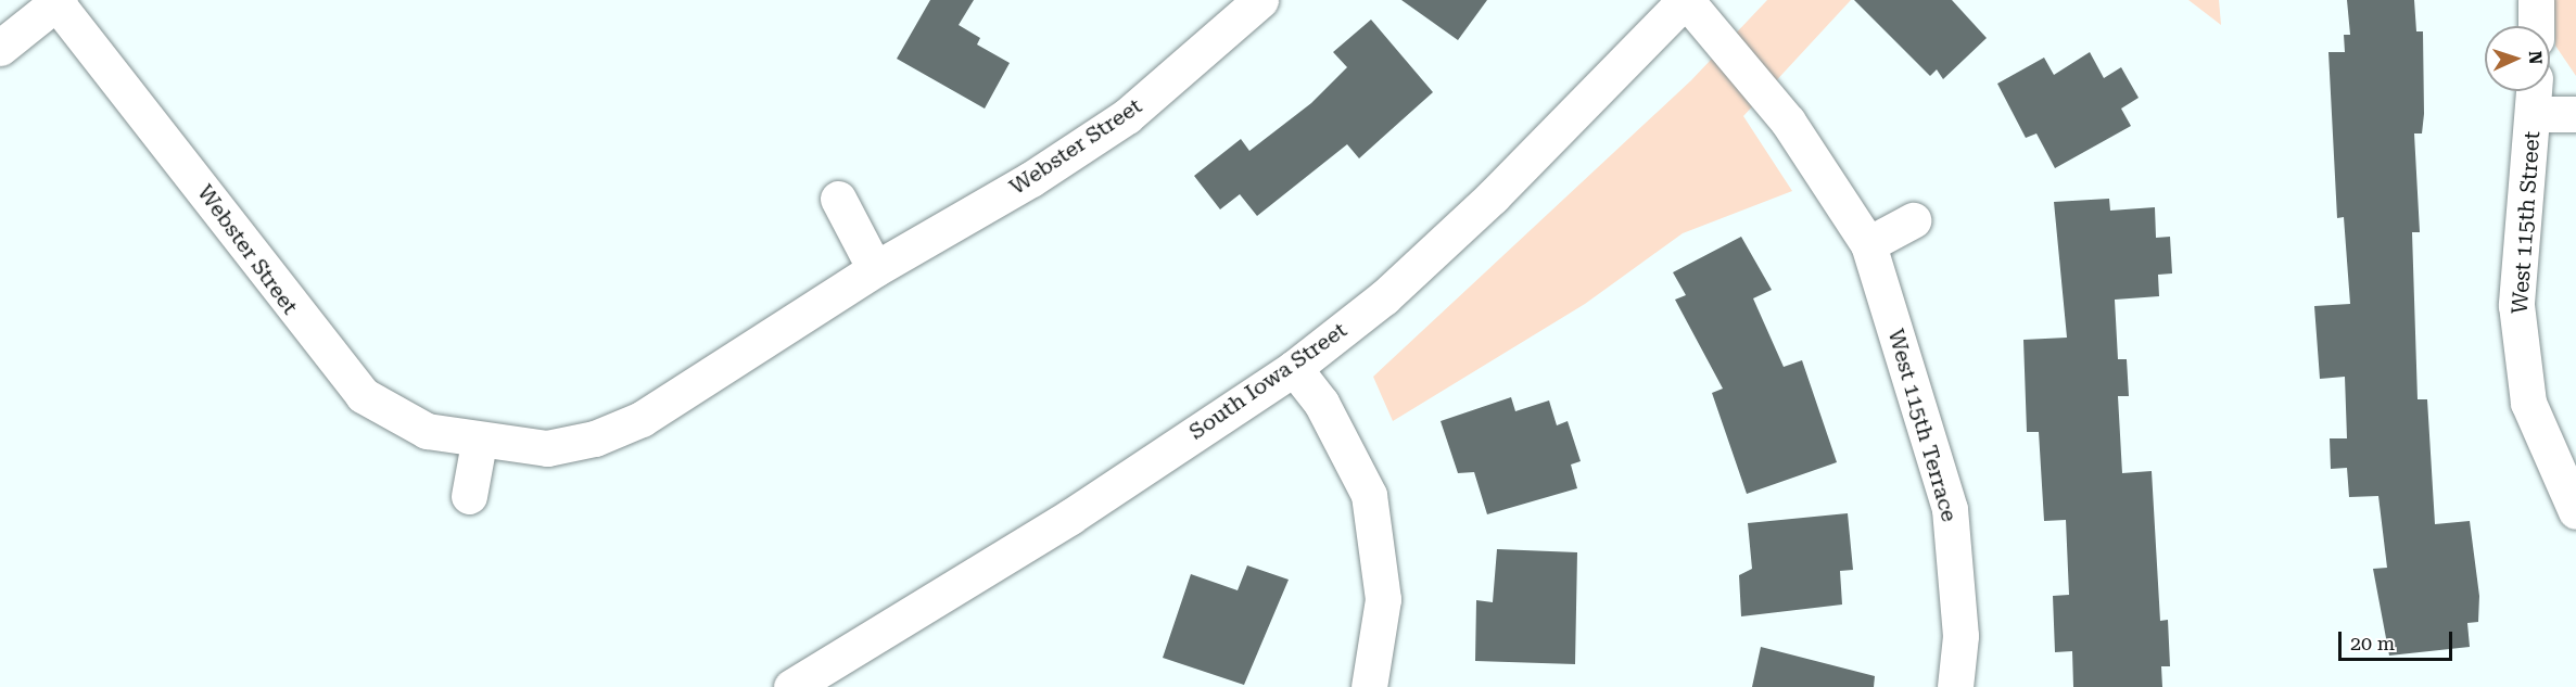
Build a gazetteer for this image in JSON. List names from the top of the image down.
{
  "streets": {
    "street": [
      "Webster Street",
      "West 115th Street",
      "South Iowa Street",
      "West 115th Terrace"
    ]
  },
  "crossings": [
    ["South Iowa Street", "West 115th Terrace"]
  ],
  "scale_bar": "20 m",
  "north": "right"
}
